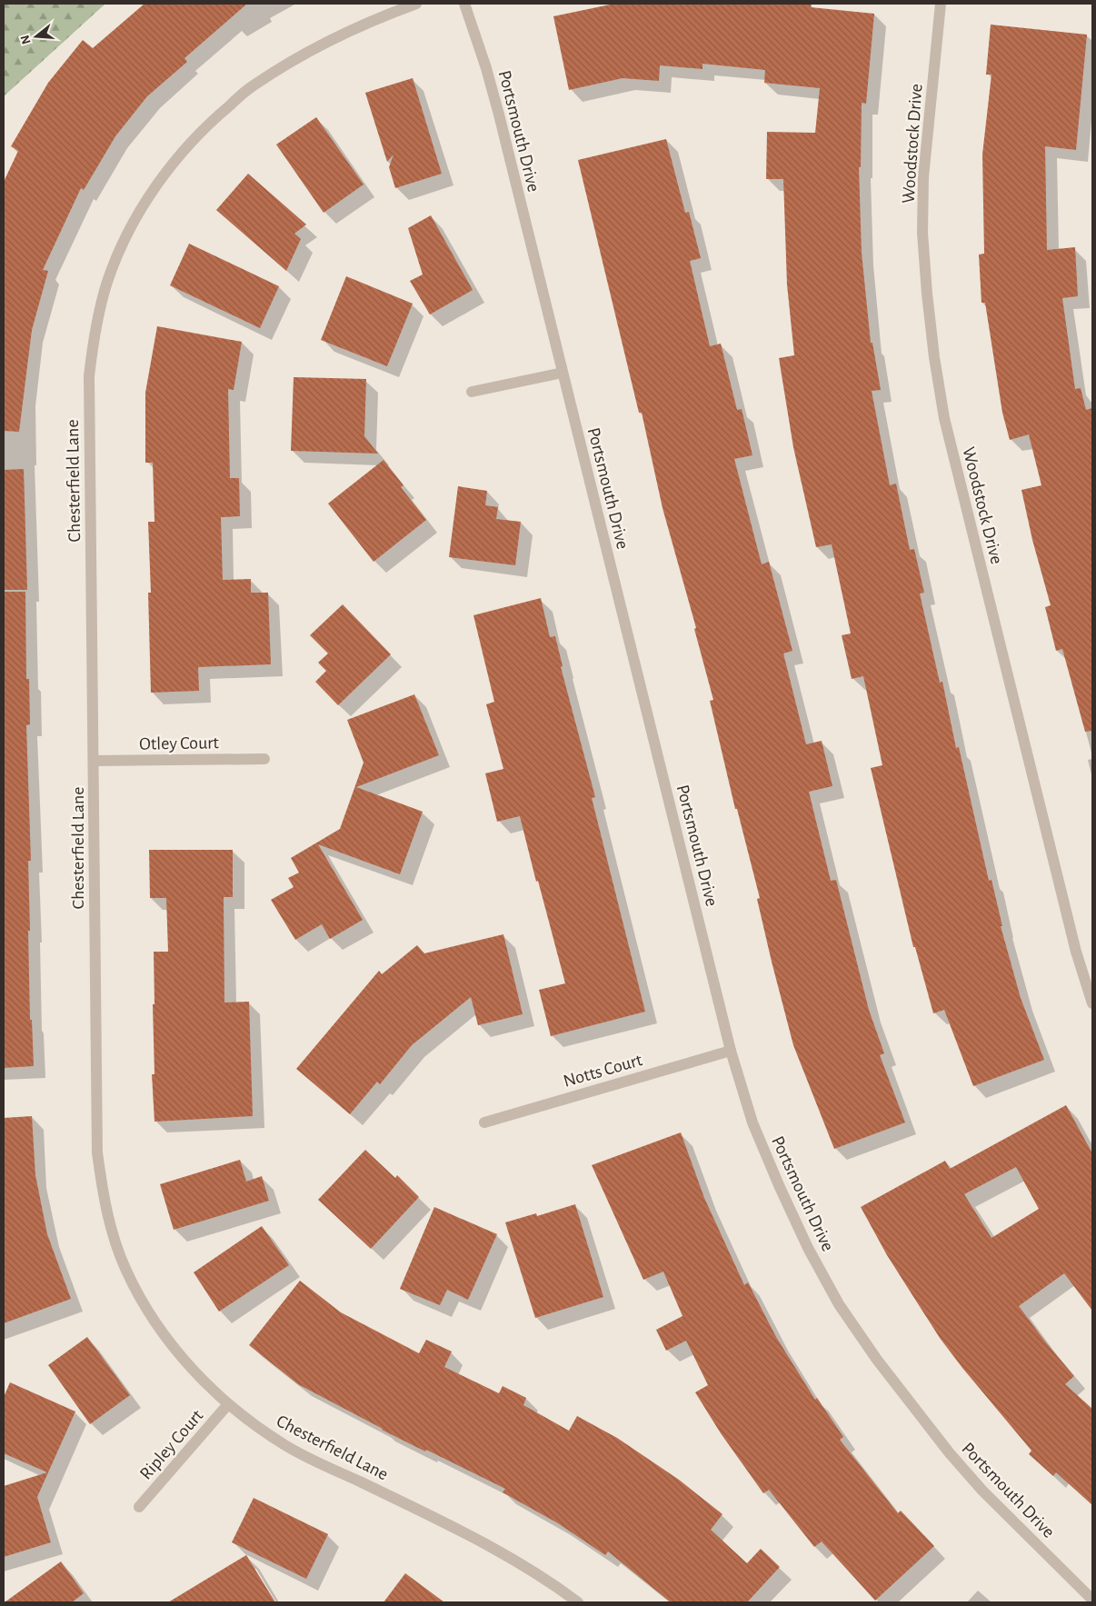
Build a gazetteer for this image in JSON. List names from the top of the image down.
{
  "streets": {
    "street": [
      "Portsmouth Drive",
      "Woodstock Drive",
      "Chesterfield Lane",
      "Otley Court",
      "Notts Court",
      "Ripley Court"
    ]
  },
  "crossings": [
    ["Portsmouth Drive", "Notts Court"],
    ["Chesterfield Lane", "Otley Court"],
    ["Chesterfield Lane", "Ripley Court"]
  ],
  "north": "left"
}
